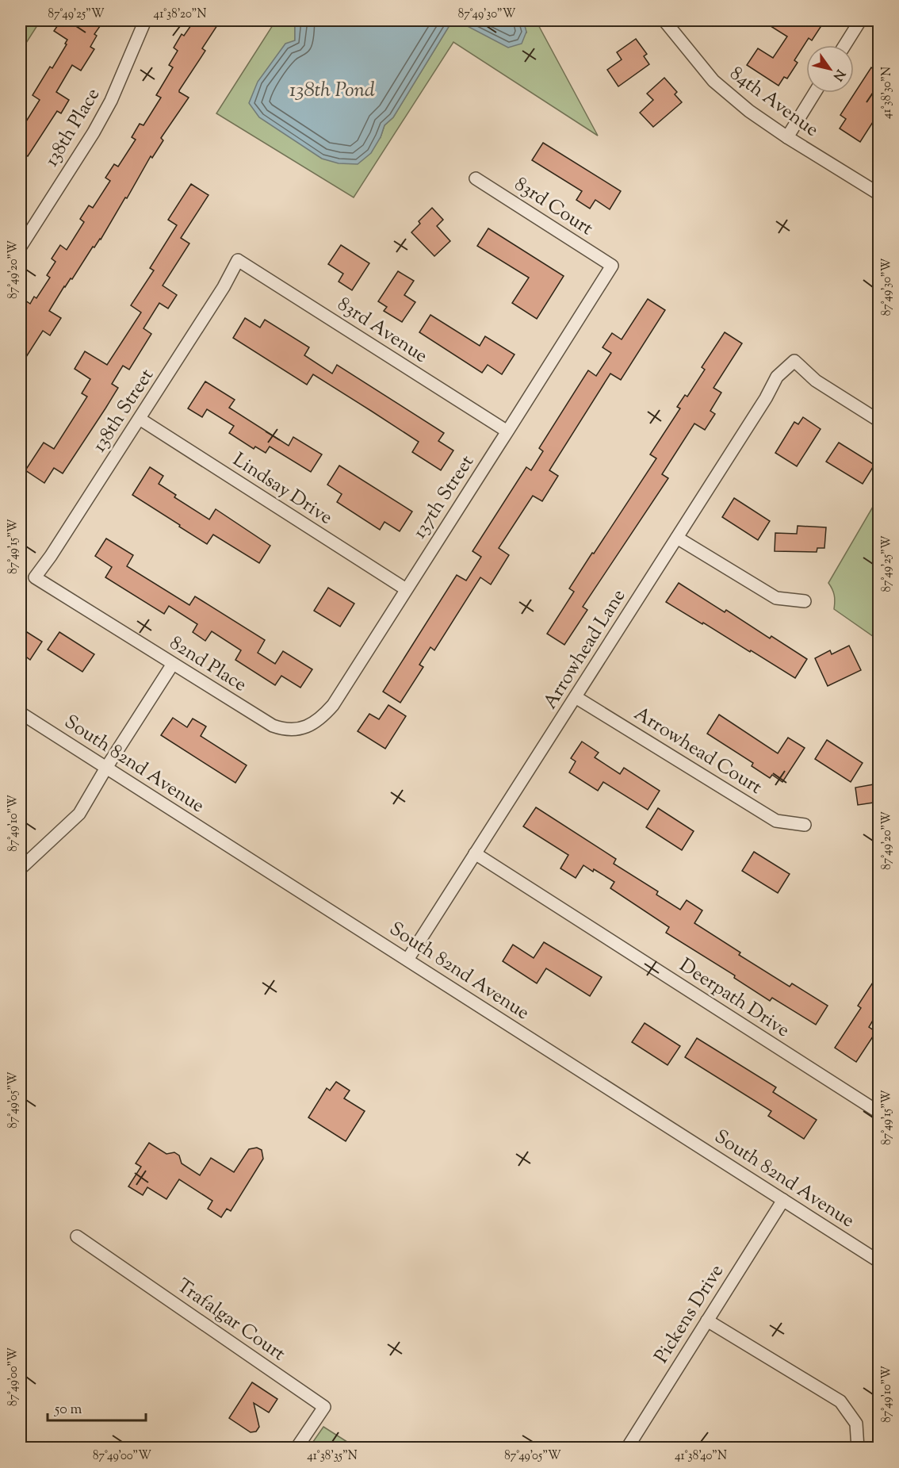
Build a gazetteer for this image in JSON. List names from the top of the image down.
{
  "streets": {
    "street": [
      "84th Avenue",
      "138th Place",
      "83rd Court",
      "83rd Avenue",
      "138th Street",
      "Lindsay Drive",
      "137th Street",
      "Arrowhead Lane",
      "82nd Place",
      "Arrowhead Court",
      "South 82nd Avenue",
      "Deerpath Drive",
      "Pickens Drive",
      "Trafalgar Court"
    ]
  },
  "crossings": [
    ["83rd Court", "137th Street"],
    ["83rd Avenue", "138th Street"],
    ["83rd Avenue", "137th Street"],
    ["138th Street", "Lindsay Drive"],
    ["138th Street", "82nd Place"],
    ["Lindsay Drive", "137th Street"],
    ["137th Street", "82nd Place"],
    ["Arrowhead Lane", "Arrowhead Court"],
    ["Arrowhead Lane", "South 82nd Avenue"],
    ["Arrowhead Lane", "Deerpath Drive"],
    ["South 82nd Avenue", "Pickens Drive"]
  ],
  "water": ["138th Pond"],
  "scale_bar": "50 m",
  "north": "bottom right",
  "coordinates": [
    "87°49'25\"W",
    "41°38'20\"N",
    "87°49'30\"W",
    "41°38'30\"N",
    "87°49'20\"W",
    "87°49'15\"W",
    "87°49'10\"W",
    "87°49'05\"W",
    "87°49'00\"W",
    "41°38'35\"N",
    "41°38'40\"N"
  ]
}
